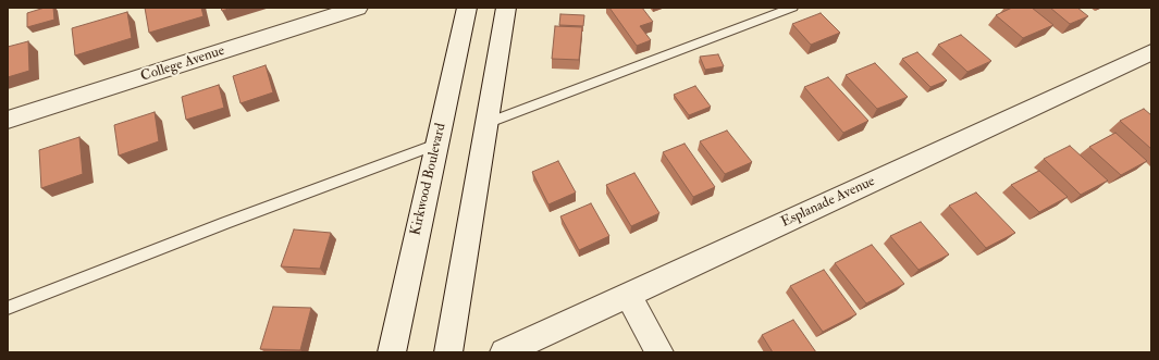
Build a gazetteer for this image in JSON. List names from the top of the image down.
{
  "streets": {
    "street": ["College Avenue", "Kirkwood Boulevard", "Esplanade Avenue"]
  }
}
